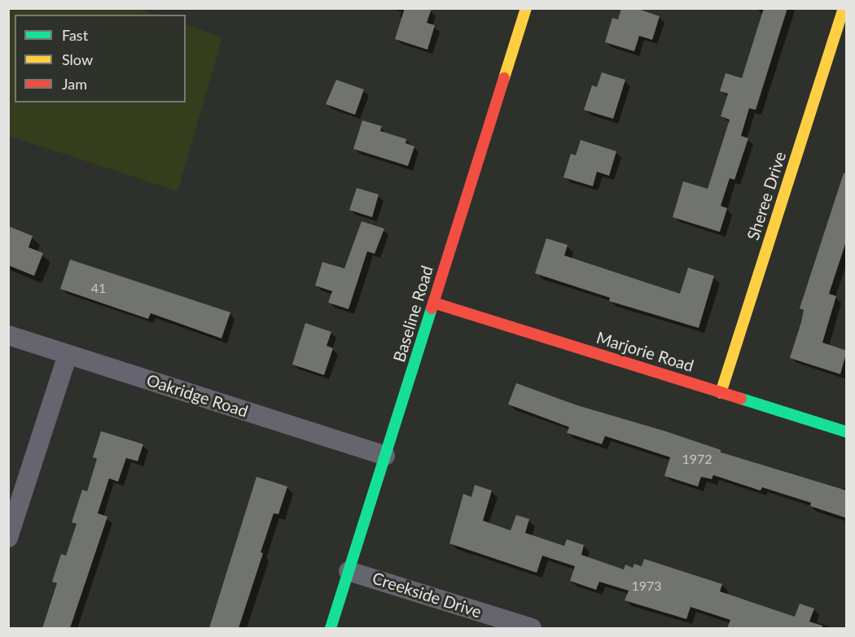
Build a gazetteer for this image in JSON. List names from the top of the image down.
{
  "streets": {
    "street": [
      "Sheree Drive",
      "Baseline Road",
      "Marjorie Road",
      "Oakridge Road",
      "Creekside Drive"
    ]
  },
  "crossings": [
    ["Sheree Drive", "Marjorie Road"],
    ["Baseline Road", "Marjorie Road"],
    ["Baseline Road", "Oakridge Road"],
    ["Baseline Road", "Creekside Drive"]
  ],
  "house_numbers": ["41", "1972", "1973"],
  "legend": ["Fast", "Slow", "Jam"]
}
